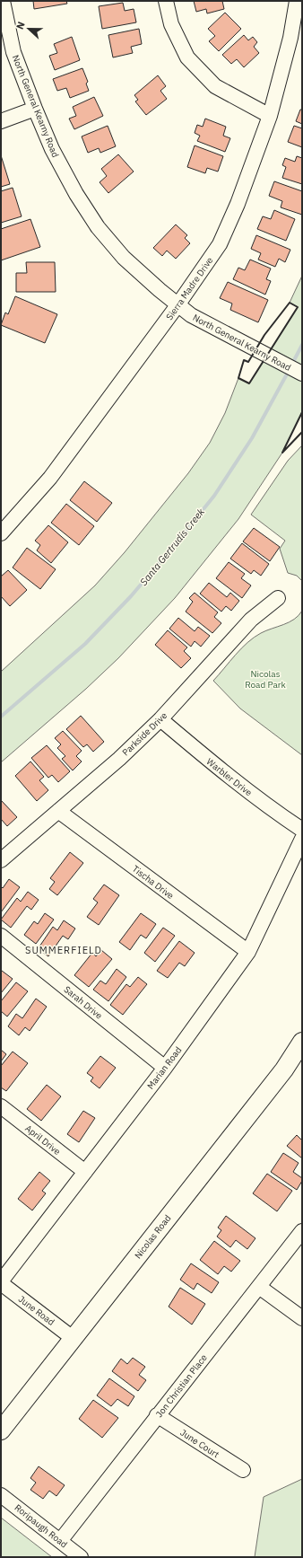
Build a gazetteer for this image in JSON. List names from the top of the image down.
{
  "streets": {
    "main road": ["Nicolas Road"],
    "street": [
      "North General Kearny Road",
      "Sierra Madre Drive",
      "Parkside Drive",
      "Warbler Drive",
      "Tischa Drive",
      "Sarah Drive",
      "Marian Road",
      "April Drive",
      "June Road",
      "Jon Christian Place",
      "June Court",
      "Roripaugh Road"
    ]
  },
  "crossings": [
    ["North General Kearny Road", "Sierra Madre Drive"],
    ["Parkside Drive", "Warbler Drive"],
    ["Parkside Drive", "Tischa Drive"],
    ["Tischa Drive", "Marian Road"],
    ["Sarah Drive", "Marian Road"],
    ["Marian Road", "April Drive"],
    ["Marian Road", "June Road"],
    ["Nicolas Road", "June Road"],
    ["Jon Christian Place", "June Court"],
    ["Jon Christian Place", "Roripaugh Road"]
  ],
  "districts": ["SUMMERFIELD"],
  "water": ["Santa Gertrudis Creek"],
  "parks": ["Nicolas Road Park"],
  "north": "left"
}
